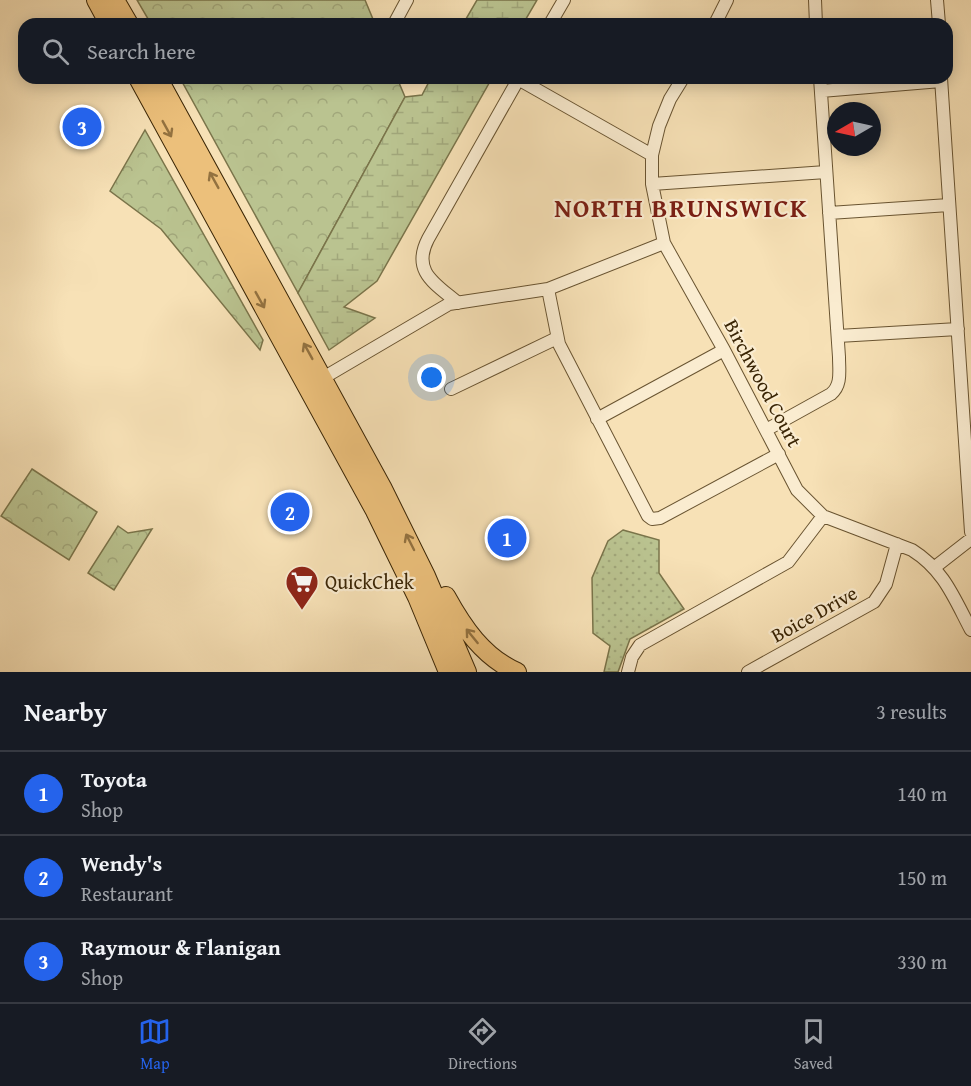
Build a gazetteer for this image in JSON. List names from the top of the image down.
{
  "streets": {
    "street": ["Birchwood Court", "Boice Drive"]
  },
  "crossings": [
    ["Birchwood Court", "Boice Drive"]
  ],
  "districts": ["NORTH BRUNSWICK"],
  "places": {
    "supermarket": ["QuickChek"]
  },
  "north": "left",
  "page": {
    "search": "Search here",
    "pins": ["3", "2", "1"],
    "heading": ["Nearby", "3 results"],
    "list": [
      {
        "mark": "1",
        "name": "Toyota",
        "note": "Shop",
        "value": "140 m"
      },
      {
        "mark": "2",
        "name": "Wendy's",
        "note": "Restaurant",
        "value": "150 m"
      },
      {
        "mark": "3",
        "name": "Raymour & Flanigan",
        "note": "Shop",
        "value": "330 m"
      }
    ],
    "nav": ["Map", "Directions", "Saved"]
  }
}
